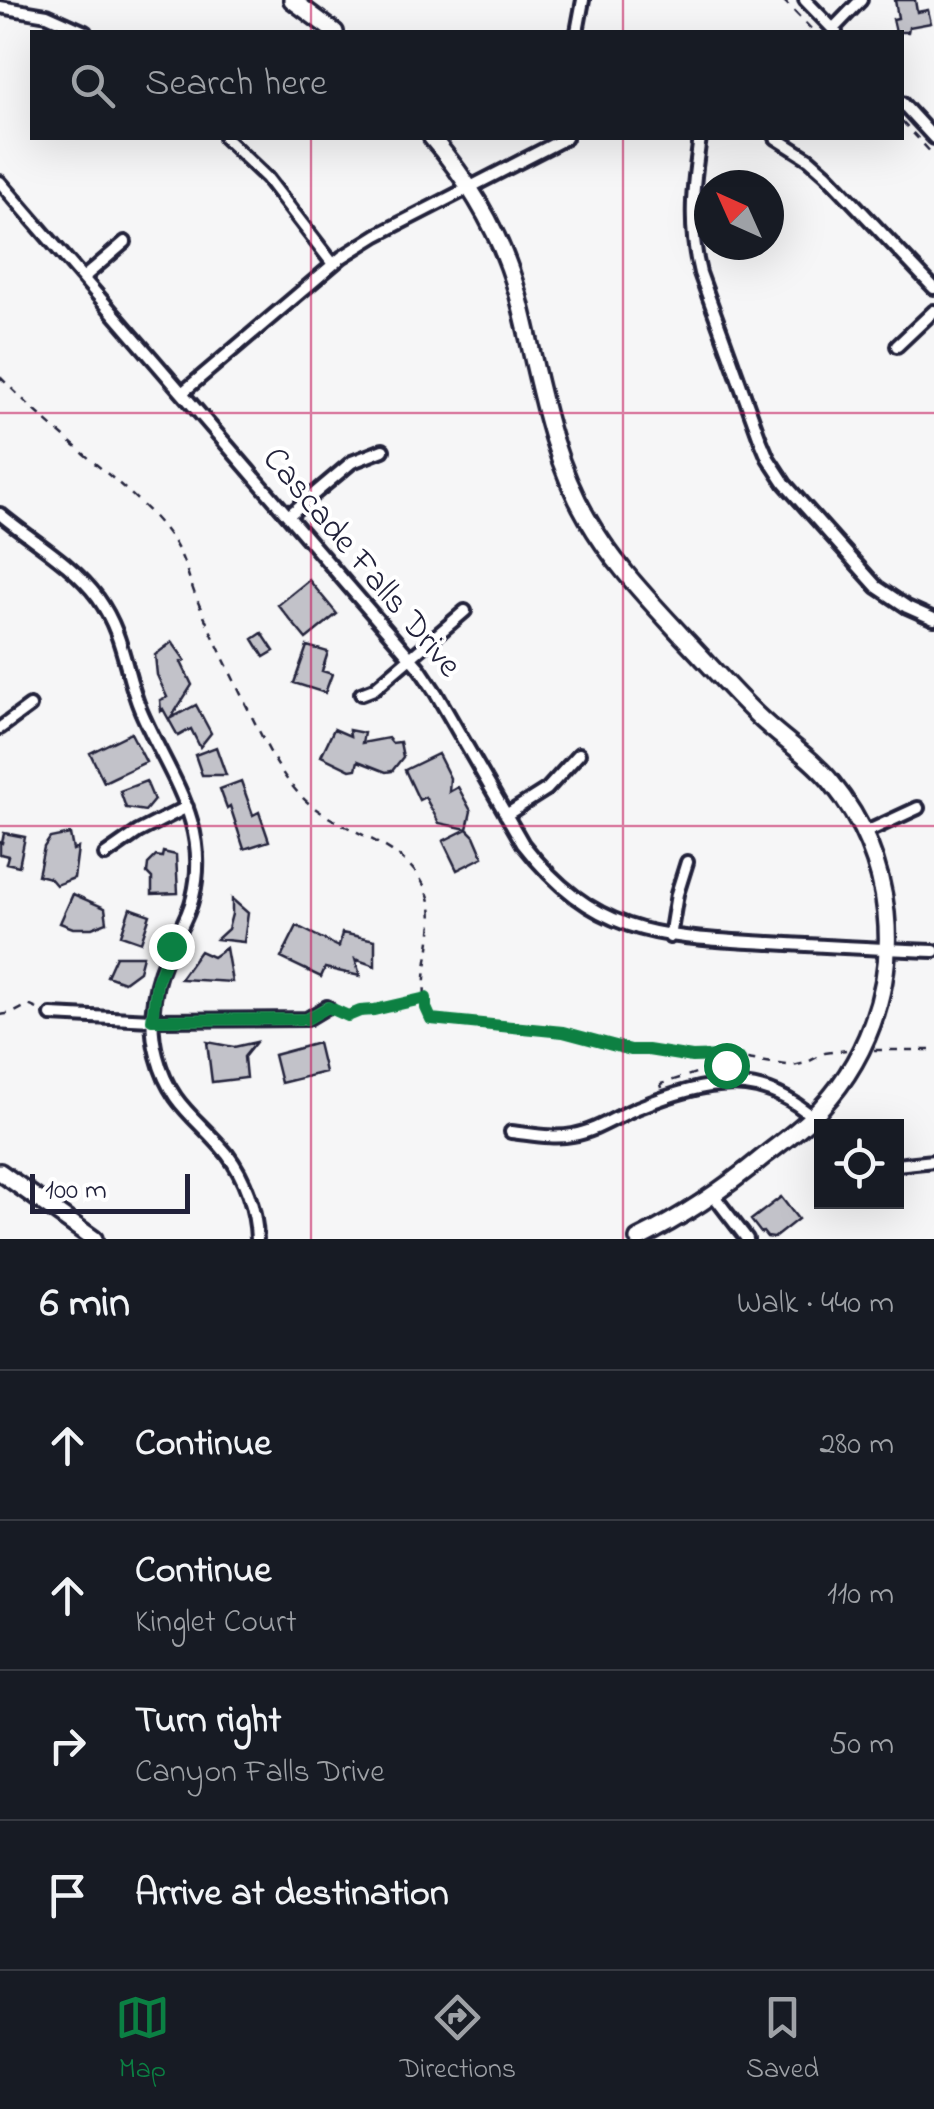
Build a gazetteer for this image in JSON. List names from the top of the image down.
{
  "streets": {
    "street": ["Cascade Falls Drive"]
  },
  "scale_bar": "100 m",
  "north": "top left",
  "page": {
    "search": "Search here",
    "scale": "100 m",
    "heading": ["6 min", "Walk · 440 m"],
    "list": [
      ["Continue", "280 m"],
      ["Continue", "Kinglet Court", "110 m"],
      ["Turn right", "Canyon Falls Drive", "50 m"],
      "Arrive at destination"
    ],
    "nav": ["Map", "Directions", "Saved"]
  }
}
